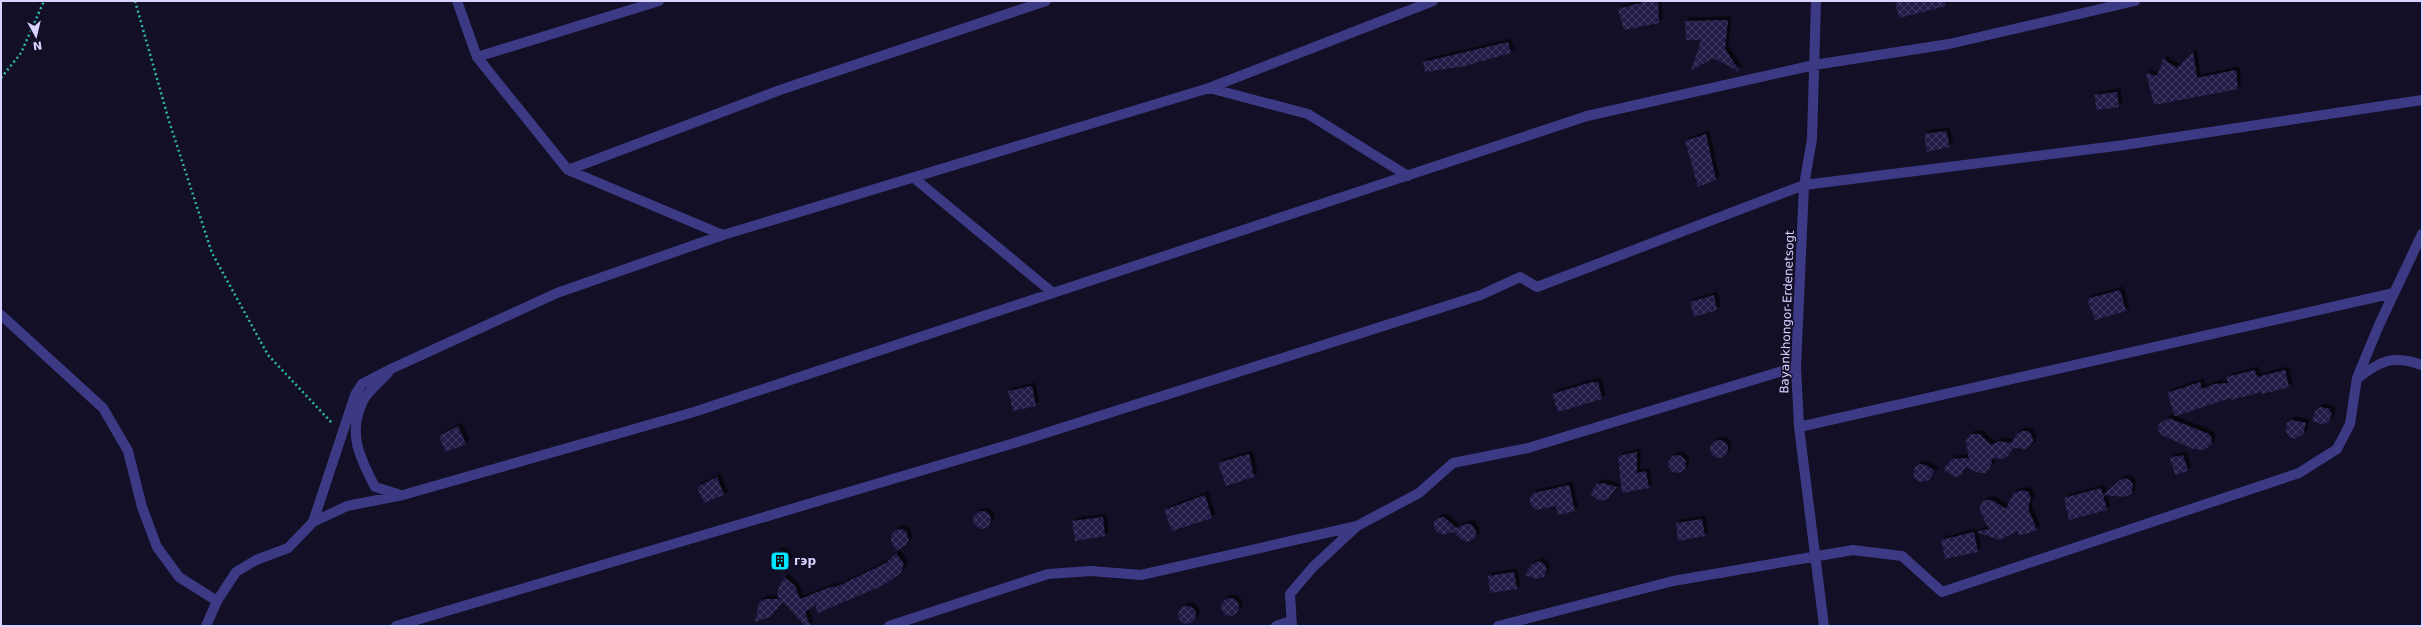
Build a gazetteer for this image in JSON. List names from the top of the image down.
{
  "streets": {
    "street": ["Bayankhongor-Erdenetsogt"]
  },
  "places": {
    "building": ["гэр"]
  },
  "north": "bottom"
}
